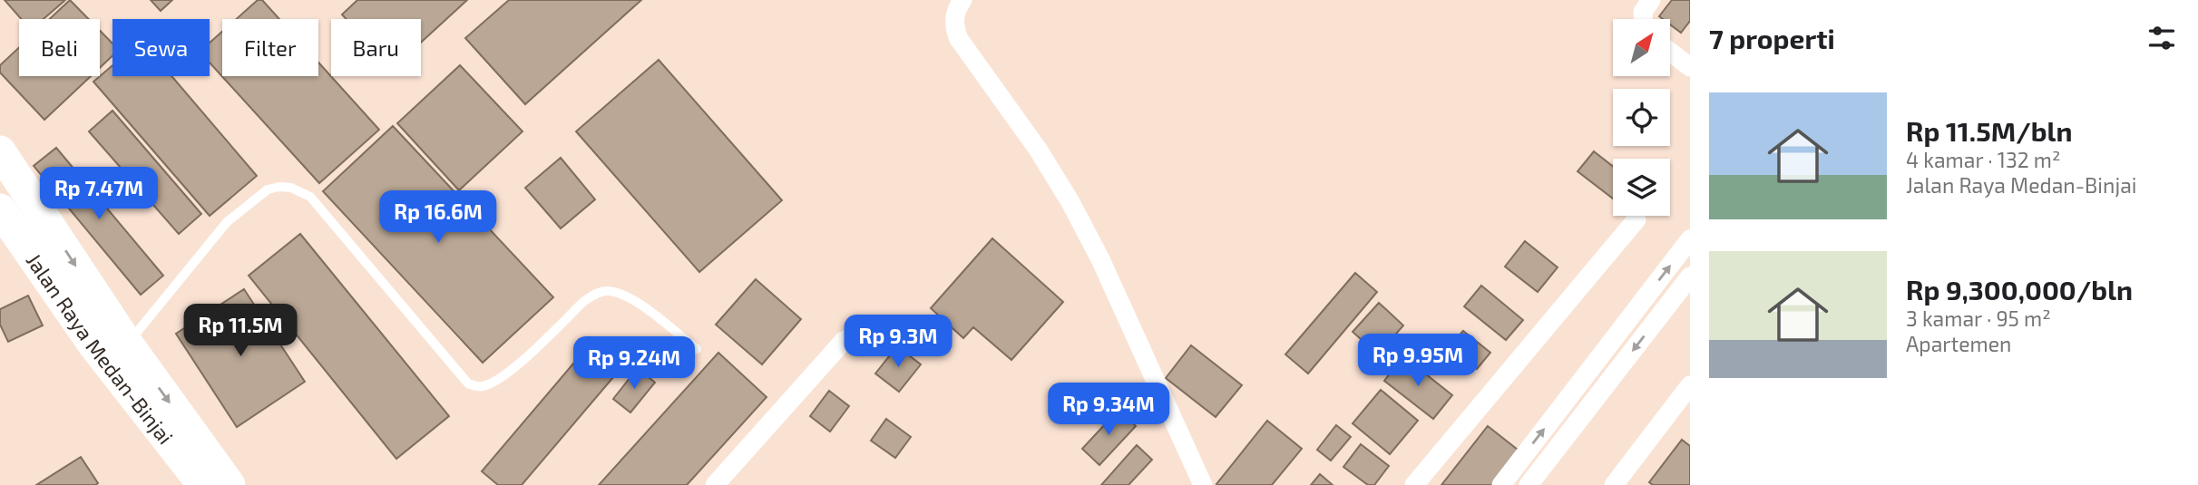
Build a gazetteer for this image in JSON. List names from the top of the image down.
{
  "streets": {
    "highway": ["Jalan Raya Medan-Binjai"]
  },
  "north": "top right",
  "page": {
    "heading": "7 properti",
    "chip": [
      "Beli",
      "Sewa",
      "Filter",
      "Baru"
    ],
    "list": [
      {
        "name": "Rp 11.5M/bln",
        "note": "4 kamar · 132 m² · Jalan Raya Medan-Binjai"
      },
      {
        "name": "Rp 9,300,000/bln",
        "note": "3 kamar · 95 m² · Apartemen"
      }
    ],
    "price": [
      "Rp 7.47M",
      "Rp 16.6M",
      "Rp 11.5M",
      "Rp 9.3M",
      "Rp 9.95M",
      "Rp 9.24M",
      "Rp 9.34M"
    ]
  }
}
